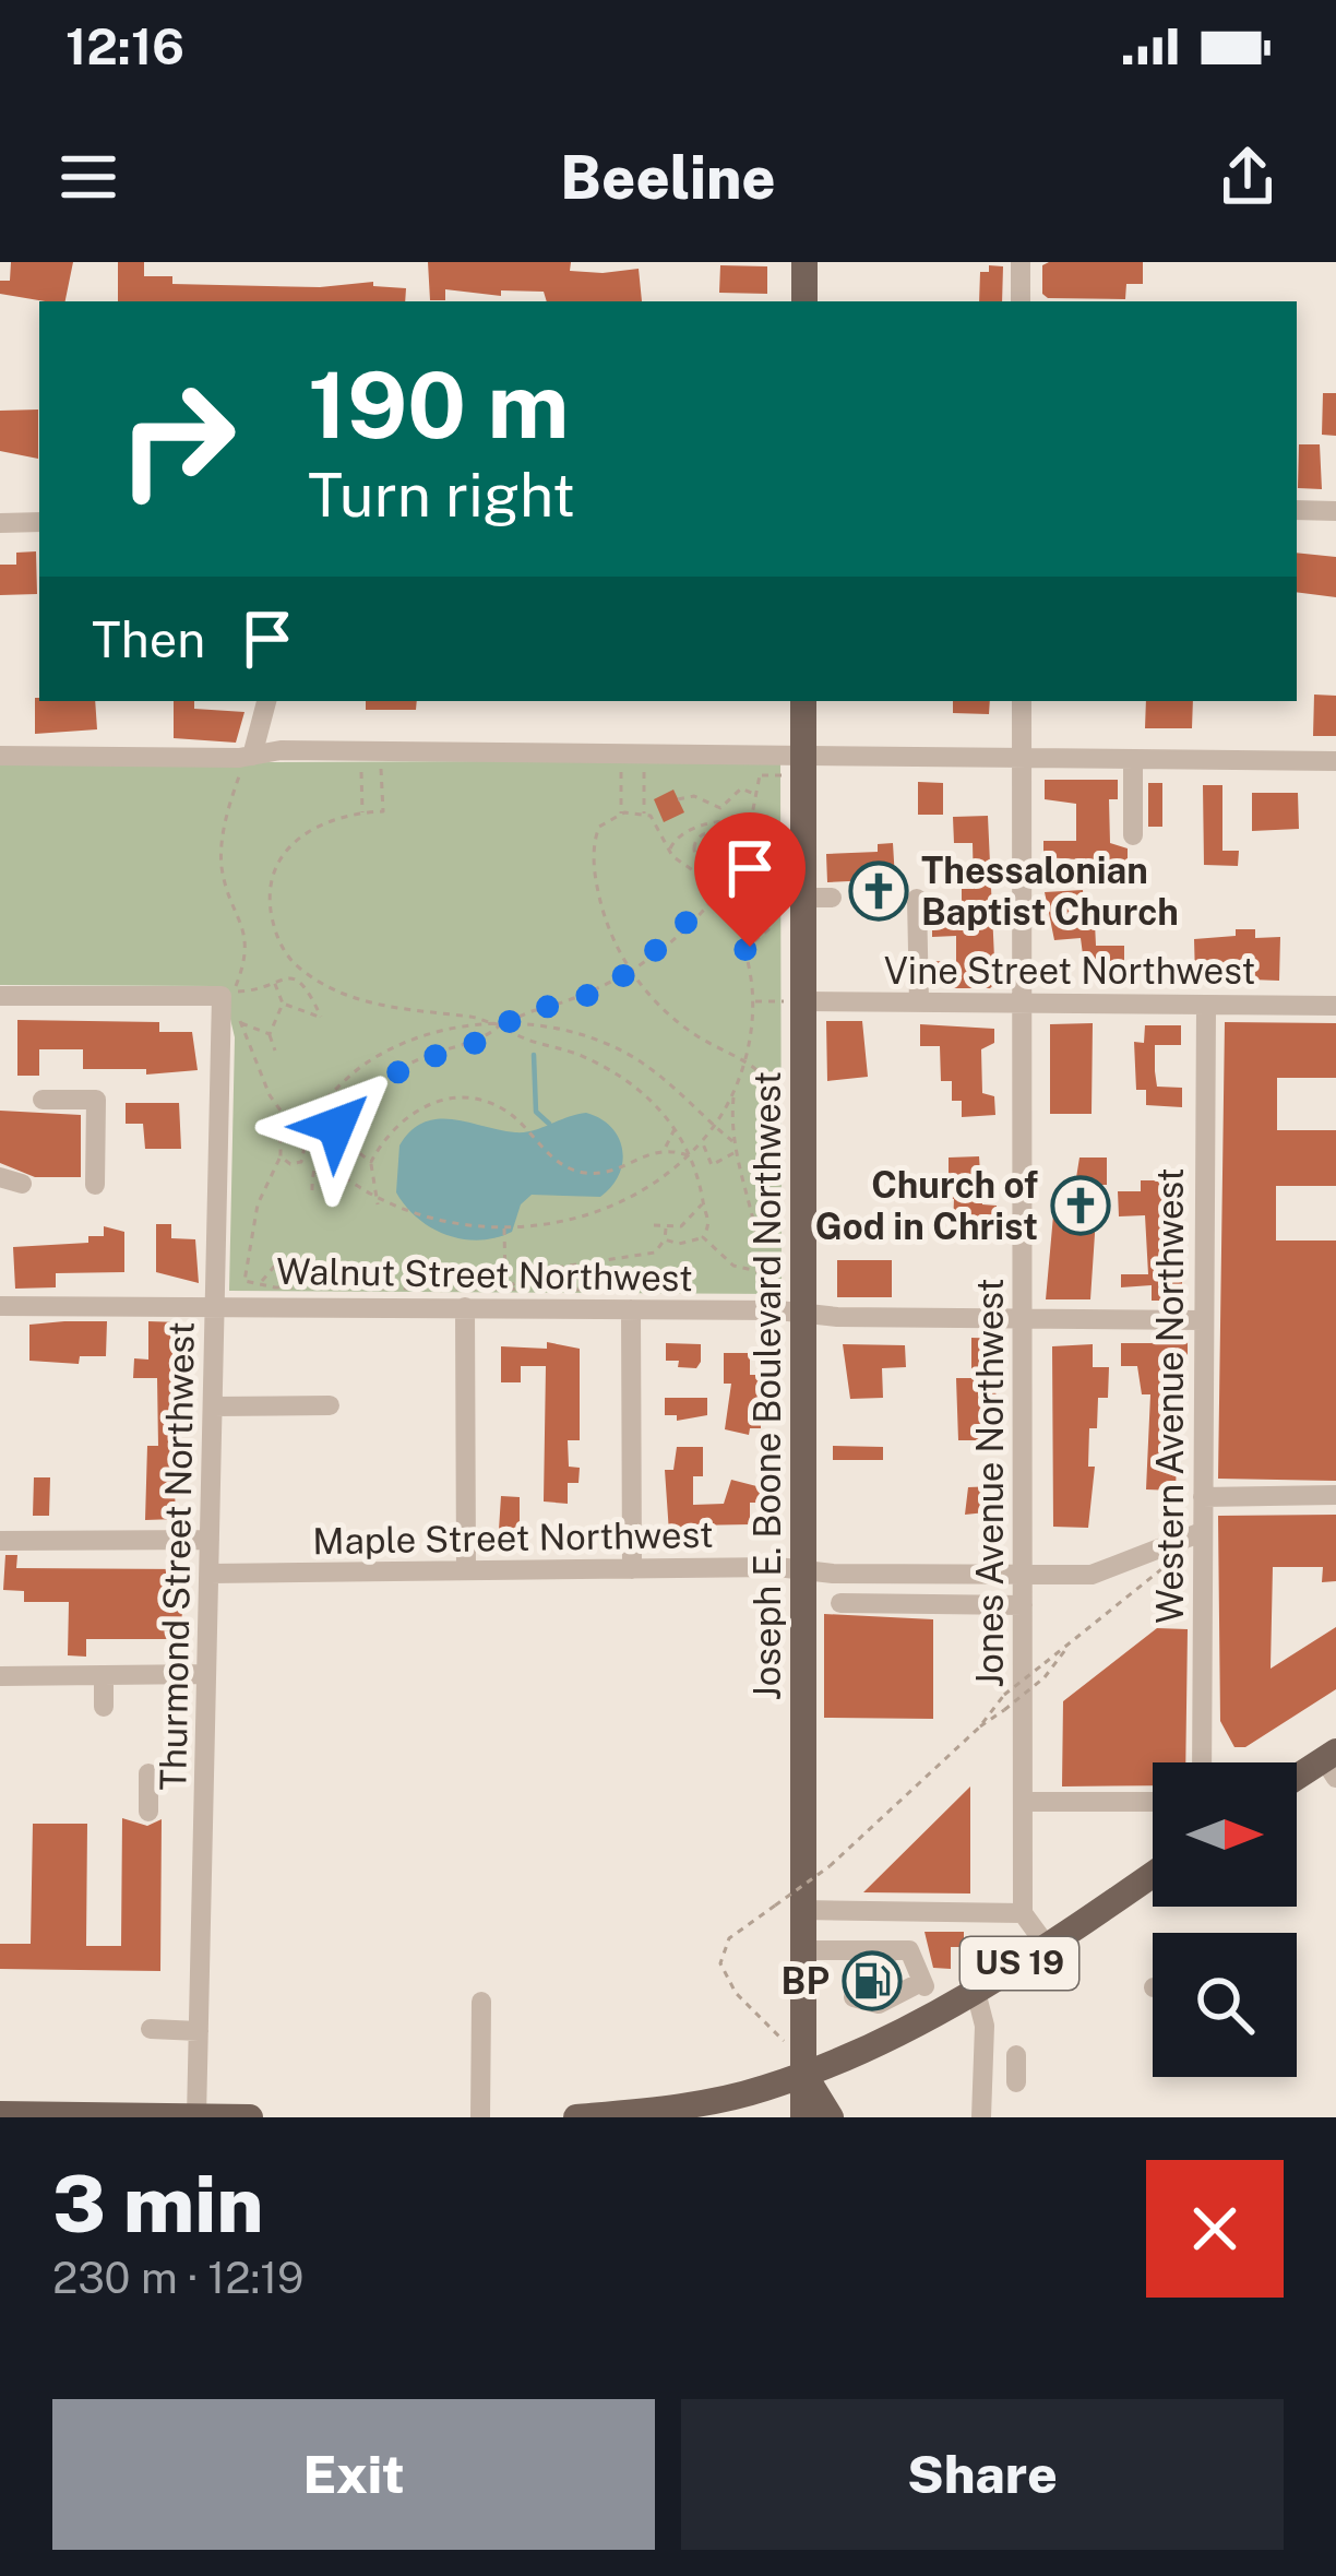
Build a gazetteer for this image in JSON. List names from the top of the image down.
{
  "streets": {
    "main road": ["Joseph E. Boone Boulevard Northwest", "US 19"],
    "street": [
      "Vine Street Northwest",
      "Walnut Street Northwest",
      "Western Avenue Northwest",
      "Jones Avenue Northwest",
      "Maple Street Northwest",
      "Thurmond Street Northwest"
    ]
  },
  "crossings": [
    ["Vine Street Northwest", "Joseph E. Boone Boulevard Northwest"],
    ["Vine Street Northwest", "Western Avenue Northwest"],
    ["Vine Street Northwest", "Jones Avenue Northwest"],
    ["Walnut Street Northwest", "Joseph E. Boone Boulevard Northwest"],
    ["Walnut Street Northwest", "Western Avenue Northwest"],
    ["Walnut Street Northwest", "Jones Avenue Northwest"],
    ["Walnut Street Northwest", "Thurmond Street Northwest"],
    ["Joseph E. Boone Boulevard Northwest", "Maple Street Northwest"],
    ["Joseph E. Boone Boulevard Northwest", "US 19"],
    ["Western Avenue Northwest", "Maple Street Northwest"],
    ["Jones Avenue Northwest", "Maple Street Northwest"],
    ["Maple Street Northwest", "Thurmond Street Northwest"]
  ],
  "places": {
    "church": ["Thessalonian Baptist Church", "Church of God in Christ"],
    "fuel station": ["BP"]
  },
  "north": "right",
  "page": {
    "status": "12:16",
    "header": "Beeline",
    "turn": ["190 m", "Turn right"],
    "then": "Then",
    "heading": ["3 min", "230 m · 12:19"],
    "buttons": ["Exit", "Share"]
  }
}
